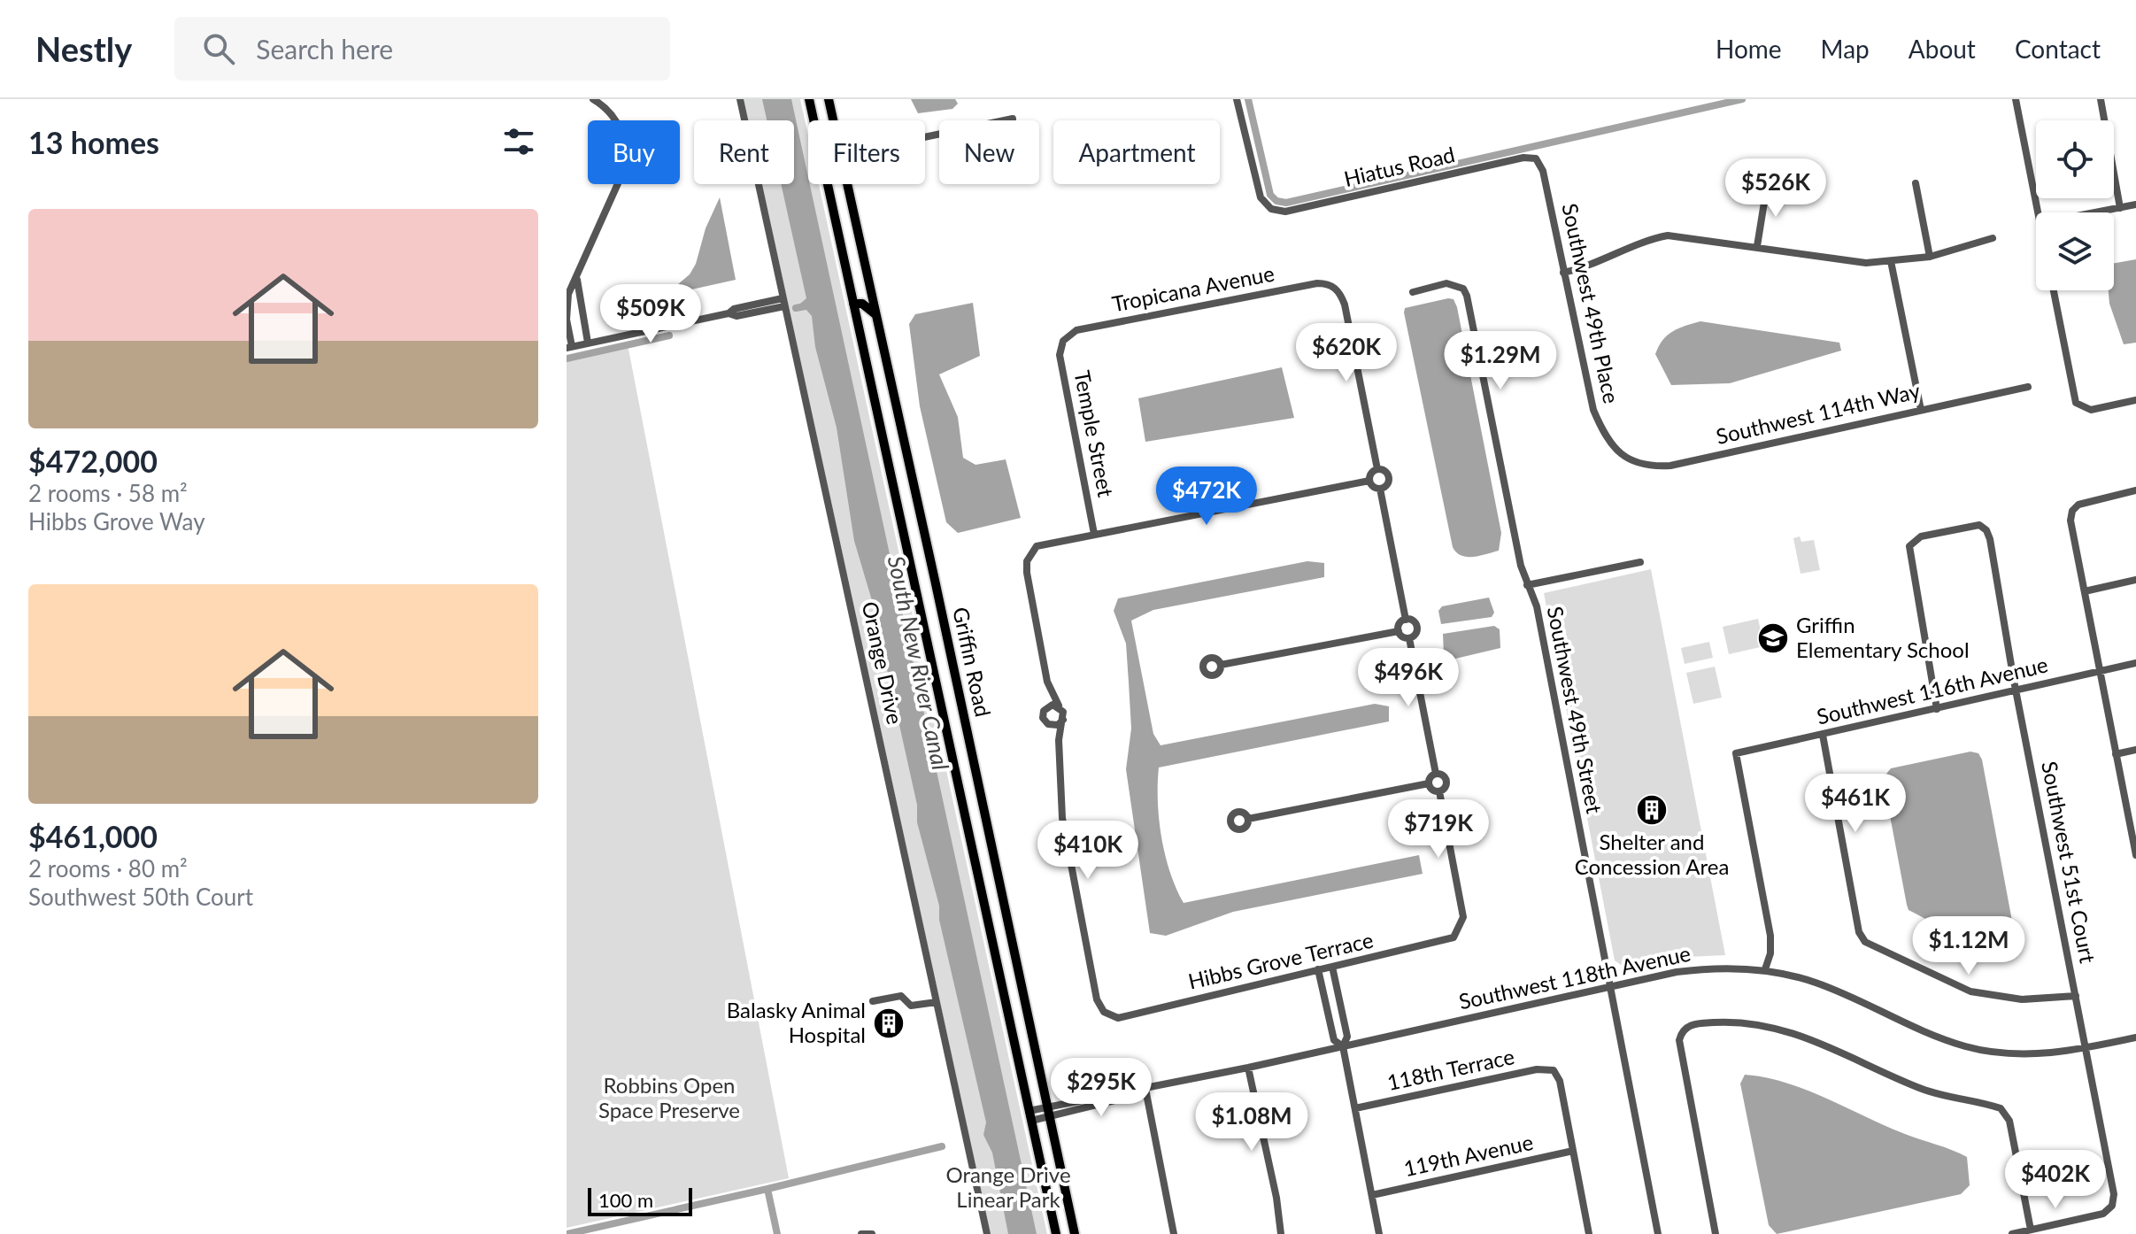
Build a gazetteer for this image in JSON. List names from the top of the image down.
{
  "streets": {
    "main road": ["Griffin Road"],
    "street": [
      "Hiatus Road",
      "Tropicana Avenue",
      "Southwest 49th Place",
      "Southwest 114th Way",
      "Temple Street",
      "Orange Drive",
      "Southwest 116th Avenue",
      "Southwest 49th Street",
      "Southwest 51st Court",
      "Hibbs Grove Terrace",
      "Southwest 118th Avenue",
      "118th Terrace",
      "119th Avenue"
    ]
  },
  "crossings": [
    ["Hiatus Road", "Southwest 49th Place"],
    ["Tropicana Avenue", "Temple Street"],
    ["Southwest 49th Place", "Southwest 114th Way"],
    ["Griffin Road", "Southwest 118th Avenue"],
    ["Southwest 116th Avenue", "Southwest 51st Court"],
    ["Southwest 116th Avenue", "Southwest 118th Avenue"],
    ["Southwest 49th Street", "Southwest 118th Avenue"],
    ["Southwest 51st Court", "Southwest 118th Avenue"],
    ["118th Terrace", "119th Avenue"]
  ],
  "water": ["South New River Canal"],
  "parks": ["Robbins Open Space Preserve", "Orange Drive Linear Park"],
  "places": {
    "school or university": ["Griffin Elementary School"],
    "building": ["Shelter and Concession Area", "Balasky Animal Hospital"]
  },
  "scale_bar": "100 m",
  "page": {
    "header": "Nestly",
    "search": "Search here",
    "nav": [
      "Home",
      "Map",
      "About",
      "Contact"
    ],
    "heading": "13 homes",
    "chip": [
      "Buy",
      "Rent",
      "Filters",
      "New",
      "Apartment"
    ],
    "price": [
      "$526K",
      "$509K",
      "$620K",
      "$1.29M",
      "$472K",
      "$496K",
      "$461K",
      "$719K",
      "$410K",
      "$1.12M",
      "$295K",
      "$1.08M",
      "$402K"
    ],
    "list": [
      {
        "name": "$472,000",
        "note": "2 rooms · 58 m² · Hibbs Grove Way"
      },
      {
        "name": "$461,000",
        "note": "2 rooms · 80 m² · Southwest 50th Court"
      }
    ],
    "scale": "100 m"
  }
}
